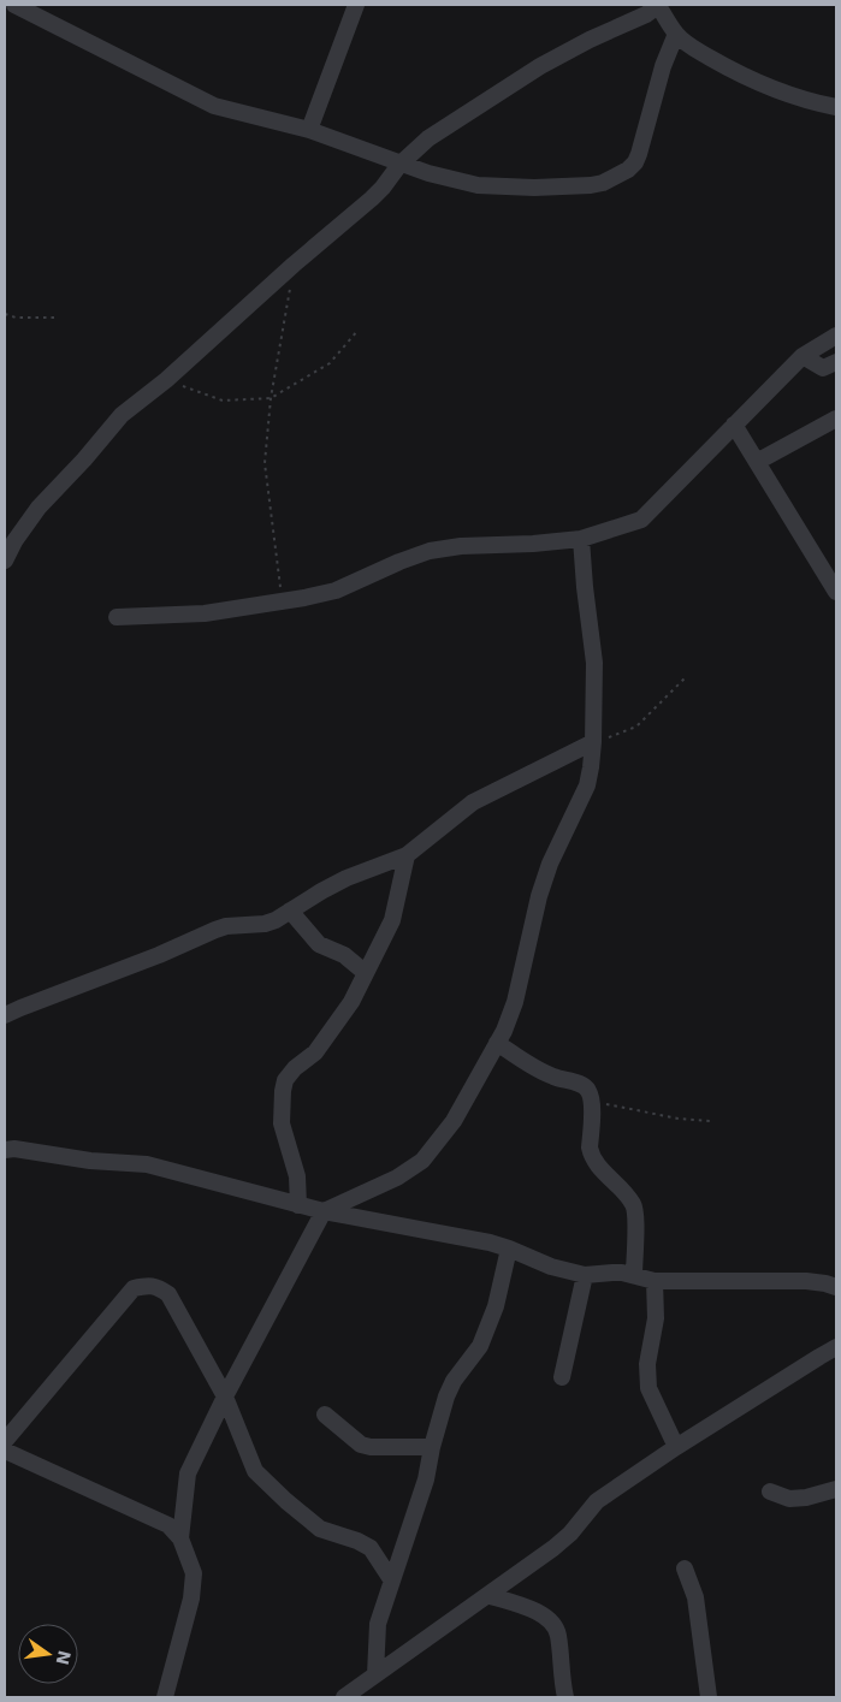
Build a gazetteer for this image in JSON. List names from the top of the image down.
{
  "north": "right"
}
